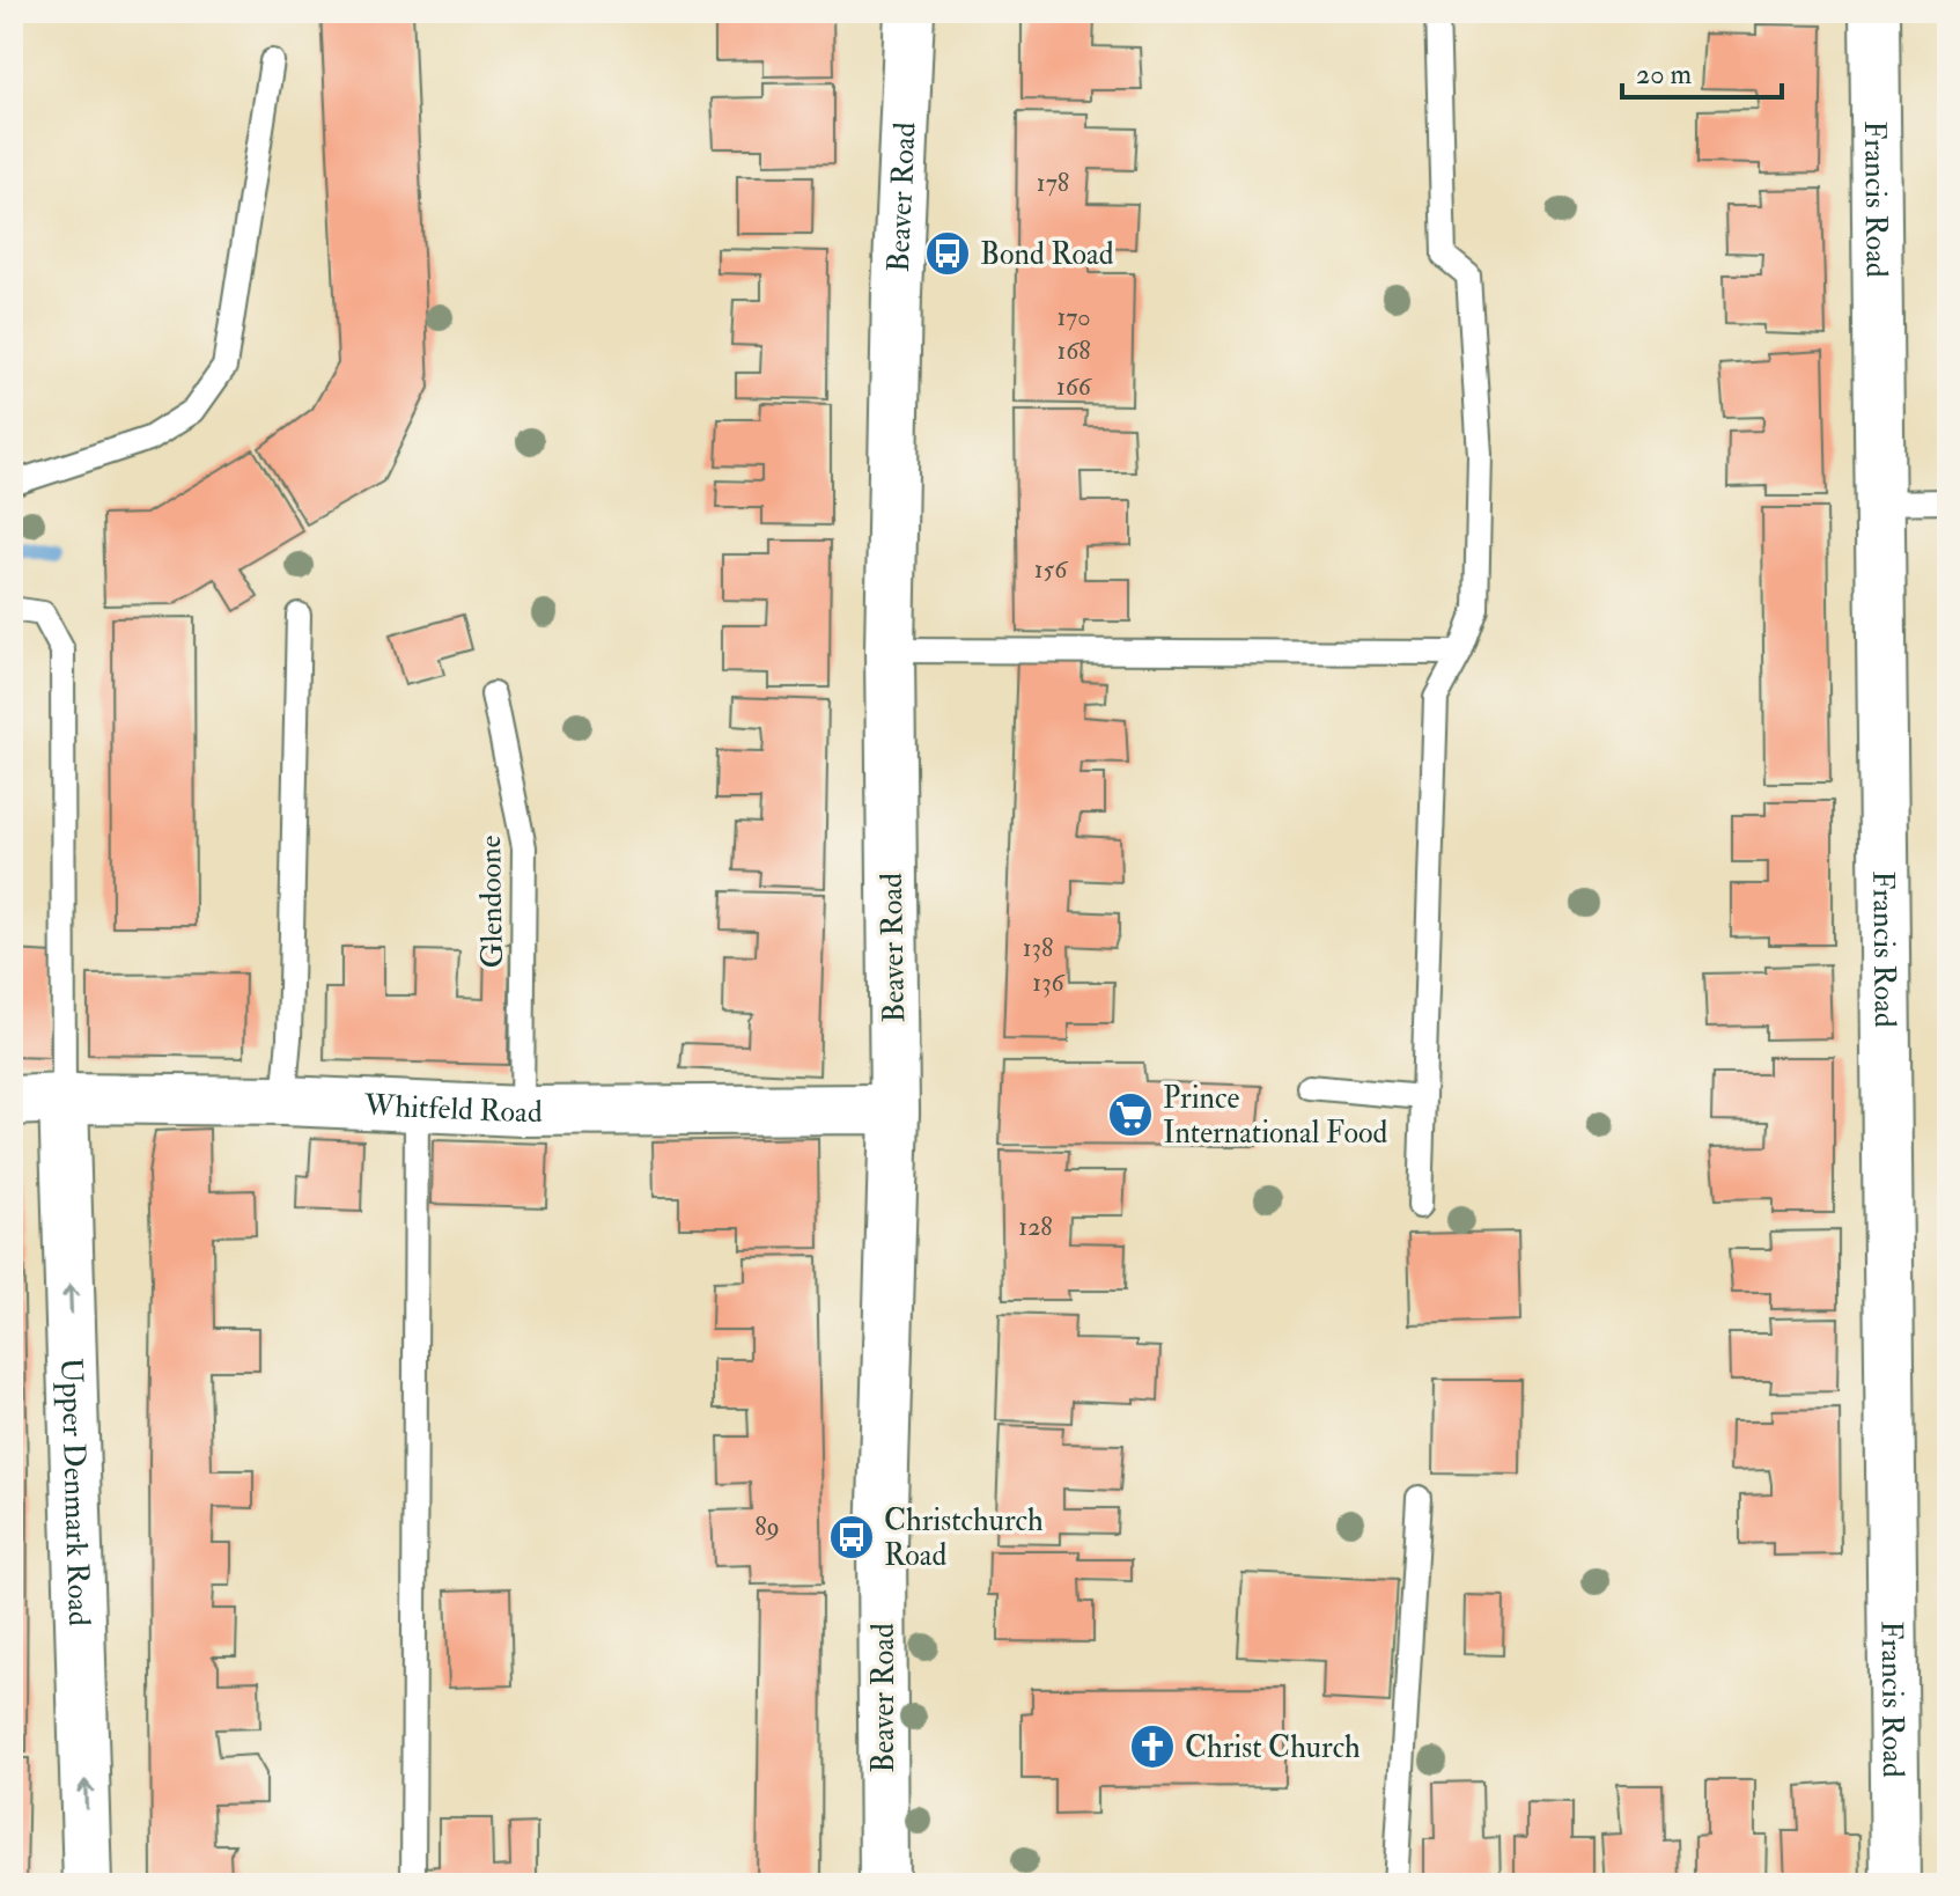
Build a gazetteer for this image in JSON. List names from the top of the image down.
{
  "streets": {
    "street": [
      "Beaver Road",
      "Francis Road",
      "Whitfeld Road",
      "Upper Denmark Road"
    ],
    "lane": ["Glendoone"]
  },
  "crossings": [
    ["Beaver Road", "Whitfeld Road"],
    ["Glendoone", "Whitfeld Road"],
    ["Whitfeld Road", "Upper Denmark Road"]
  ],
  "one_way": ["Upper Denmark Road"],
  "places": {
    "bus stop": ["Bond Road", "Christchurch Road"],
    "supermarket": ["Prince International Food"],
    "church": ["Christ Church"]
  },
  "house_numbers": [
    "178",
    "170",
    "168",
    "166",
    "156",
    "138",
    "136",
    "128",
    "89"
  ],
  "scale_bar": "20 m"
}
